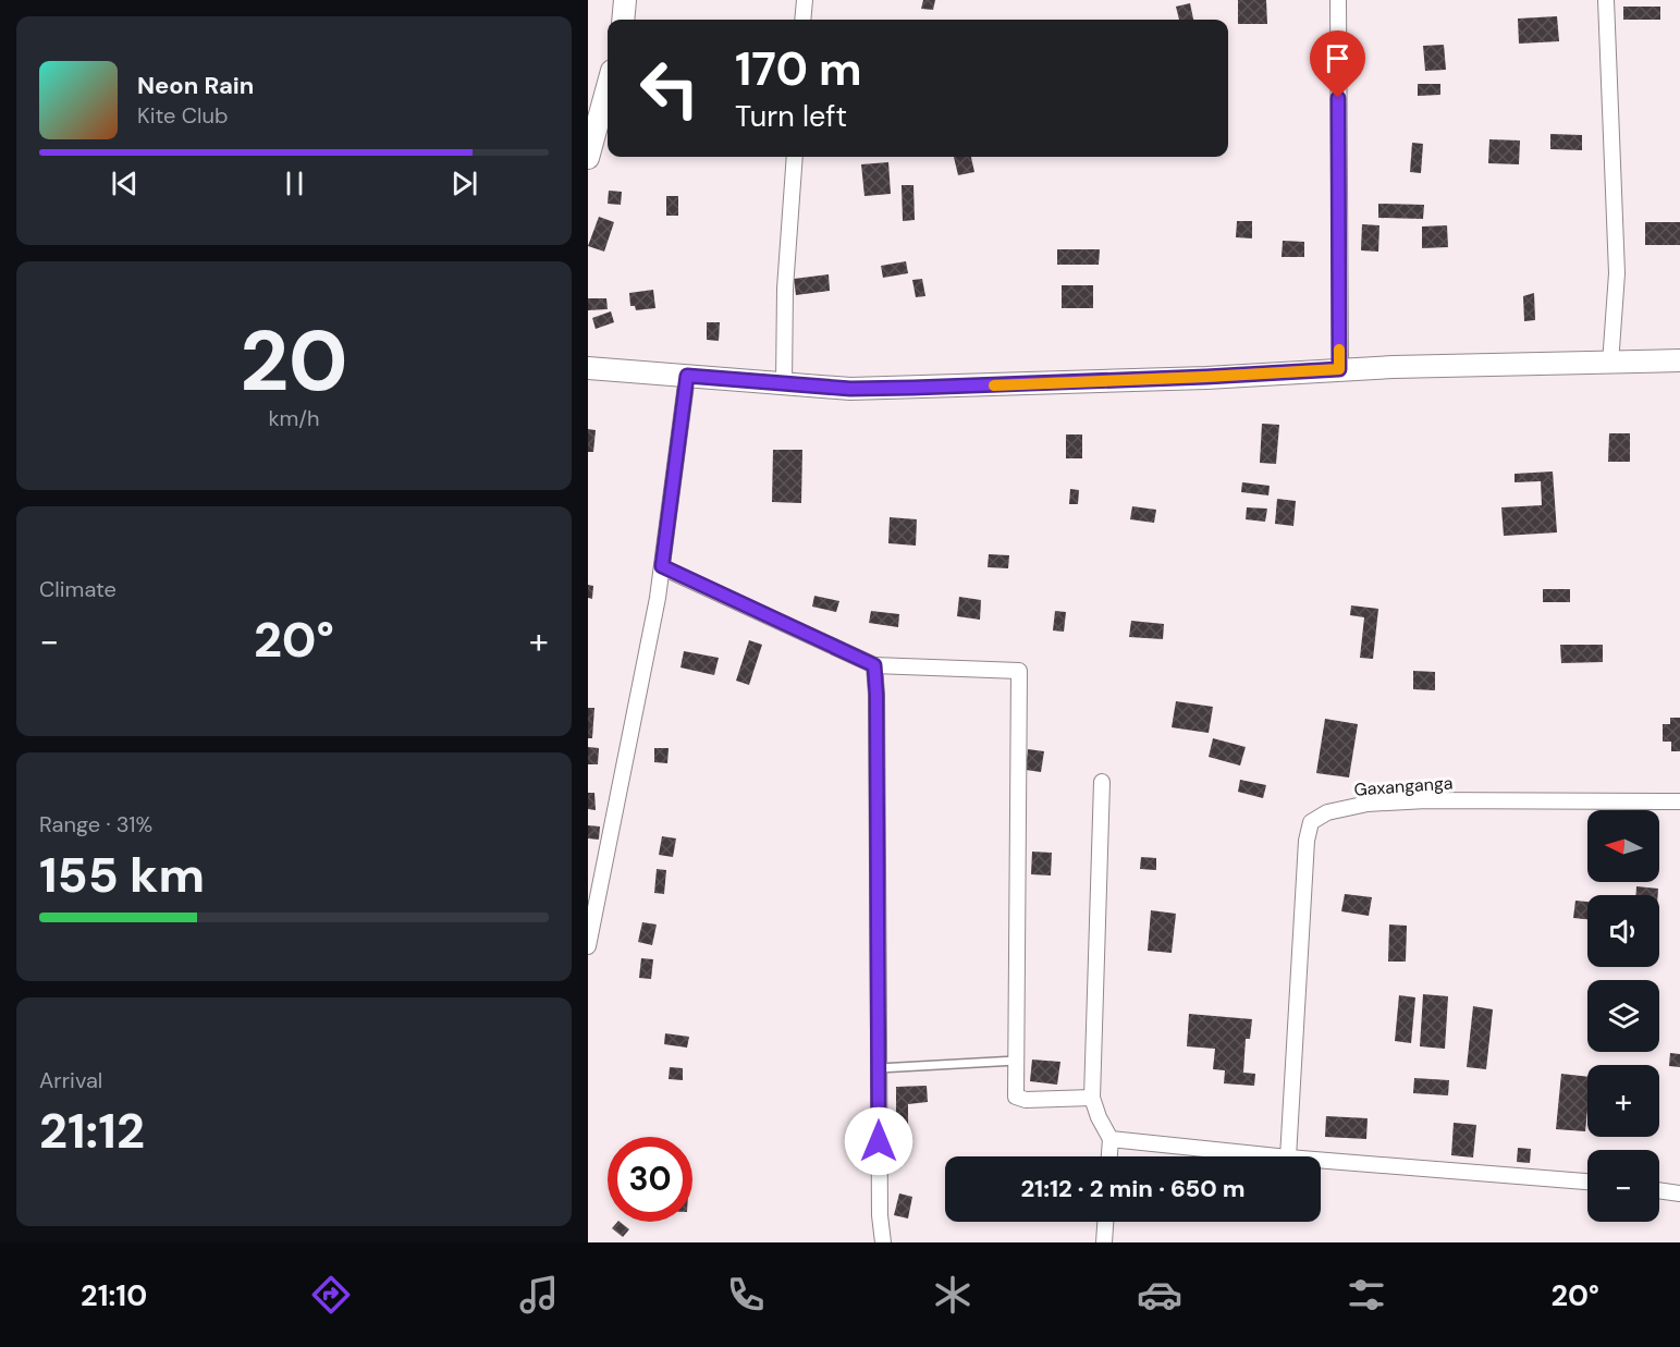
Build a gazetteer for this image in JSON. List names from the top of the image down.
{
  "streets": {
    "street": ["Gaxanganga"]
  },
  "north": "left",
  "page": {
    "turn": ["170 m", "Turn left"],
    "song": ["Neon Rain", "Kite Club"],
    "tile": [
      ["20", "km/h"],
      "Climate",
      ["Range · 31%", "155 km"],
      ["Arrival", "21:12"]
    ],
    "heat": ["−", "20°", "+"],
    "map_buttons": ["+", "−"],
    "limit": "30",
    "trip": "21:12 · 2 min · 650 m",
    "tabs": ["21:10", "20°"]
  }
}
